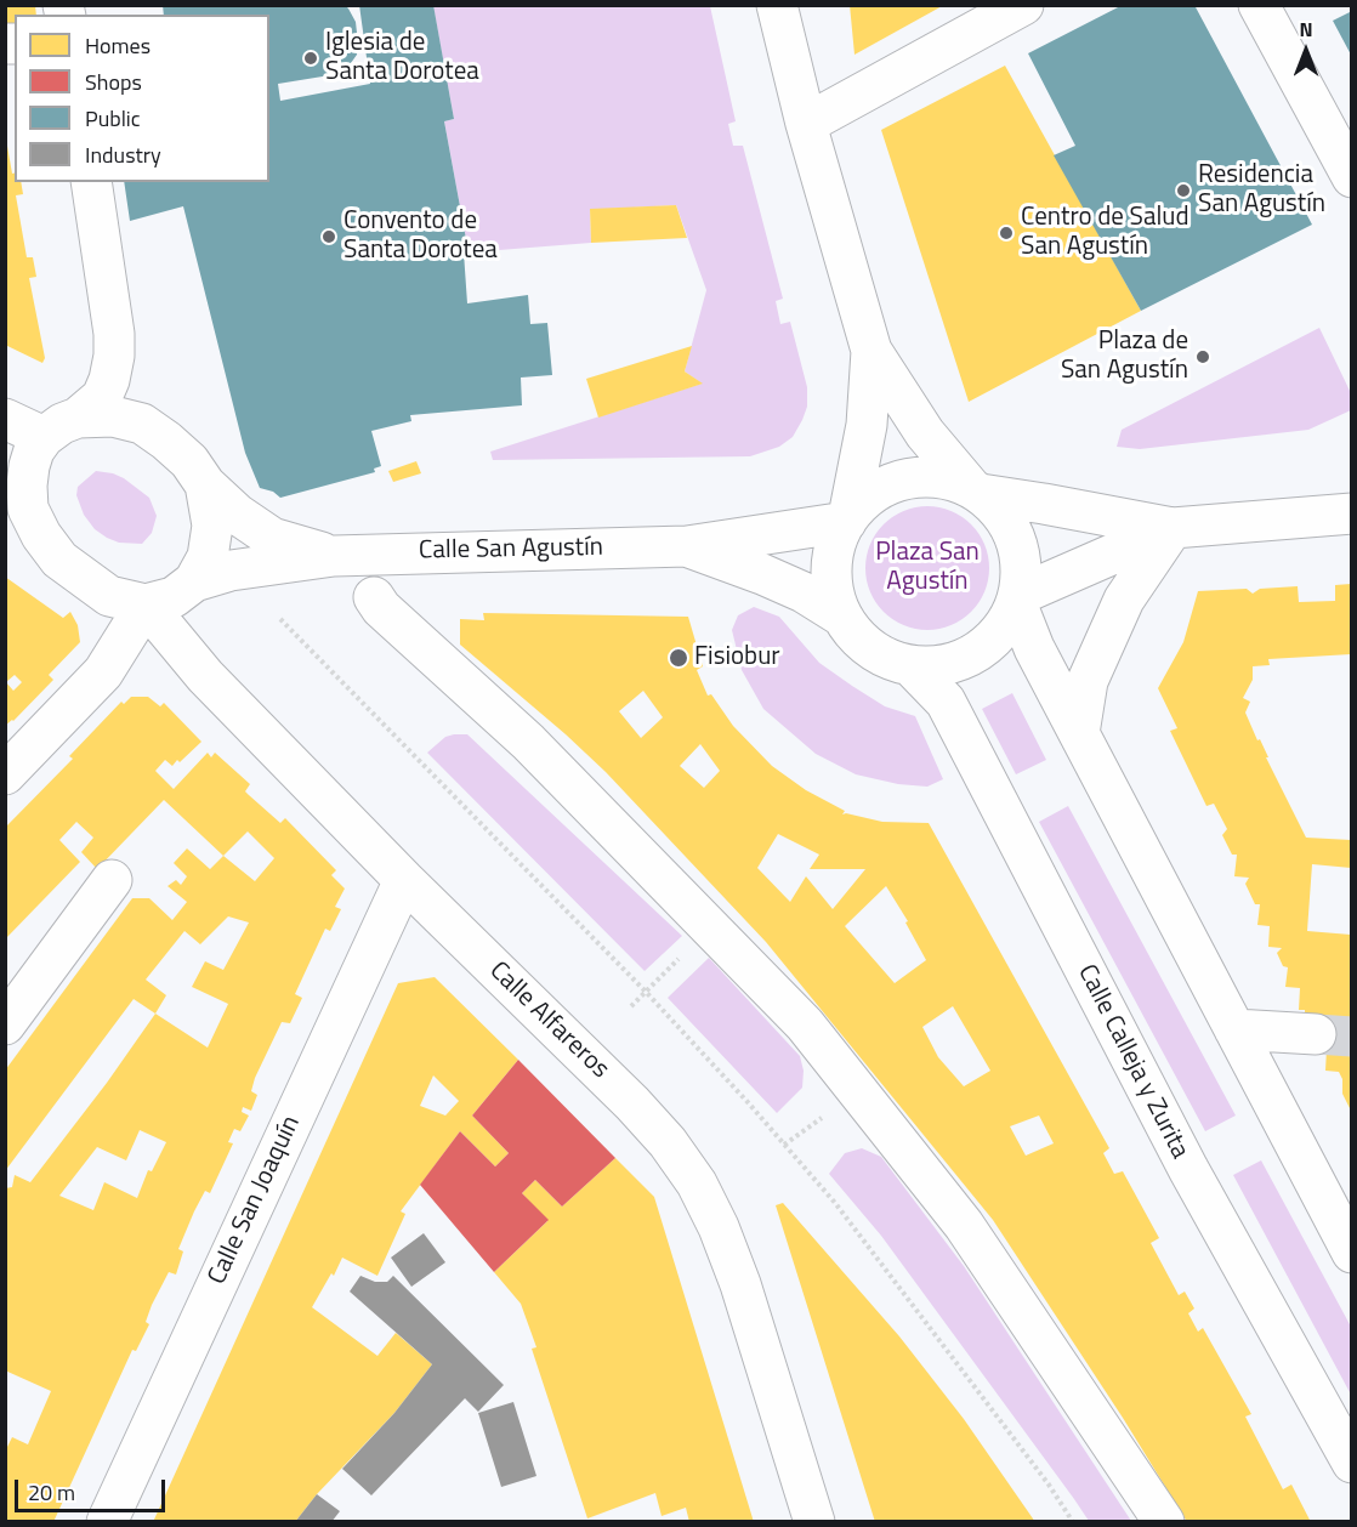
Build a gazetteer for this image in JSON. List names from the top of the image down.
{
  "streets": {
    "street": [
      "Calle San Agustín",
      "Calle Alfareros",
      "Calle Calleja y Zurita",
      "Calle San Joaquín"
    ]
  },
  "crossings": [
    ["Calle San Agustín", "Calle Alfareros"],
    ["Calle San Agustín", "Calle Calleja y Zurita"],
    ["Calle Alfareros", "Calle San Joaquín"]
  ],
  "parks": ["Plaza San Agustín"],
  "places": [
    "Iglesia de Santa Dorotea",
    "Residencia San Agustín",
    "Centro de Salud San Agustín",
    "Convento de Santa Dorotea",
    "Plaza de San Agustín",
    "Fisiobur"
  ],
  "legend": [
    "Homes",
    "Shops",
    "Public",
    "Industry"
  ],
  "scale_bar": "20 m",
  "north": "top"
}
